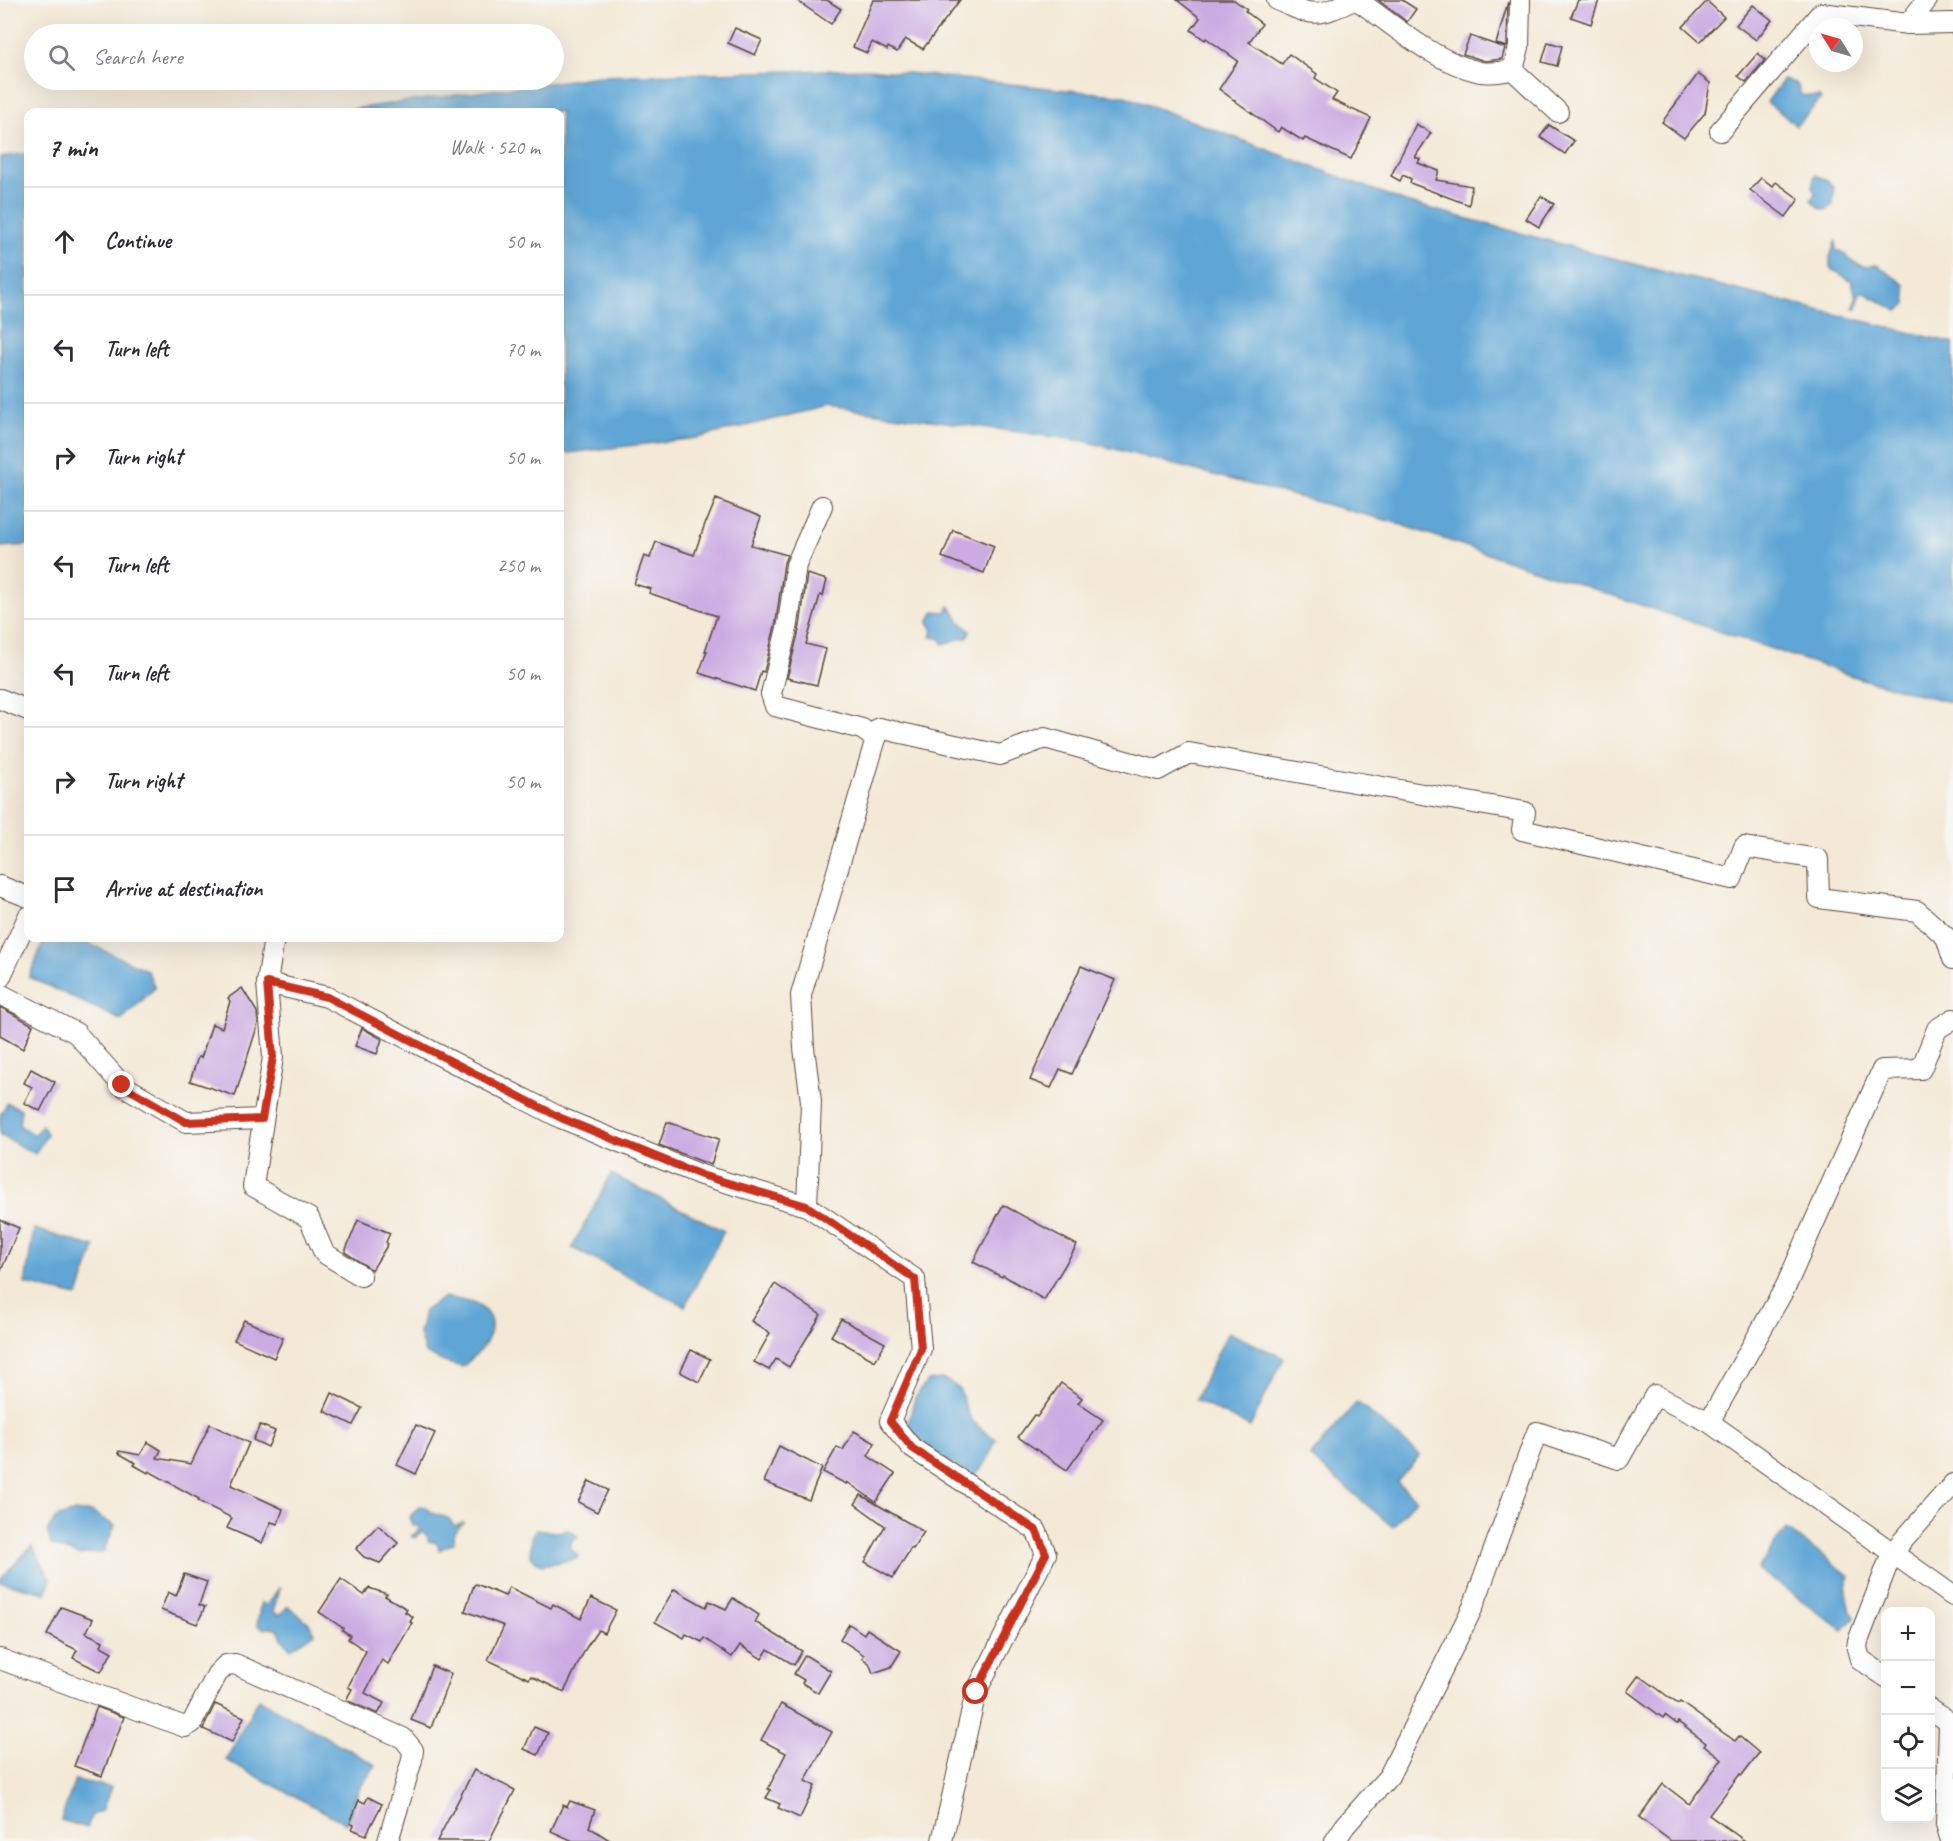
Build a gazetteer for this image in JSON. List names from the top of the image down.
{
  "north": "top left",
  "page": {
    "search": "Search here",
    "heading": ["7 min", "Walk · 520 m"],
    "list": [
      ["Continue", "50 m"],
      ["Turn left", "70 m"],
      ["Turn right", "50 m"],
      ["Turn left", "250 m"],
      ["Turn left", "50 m"],
      ["Turn right", "50 m"],
      "Arrive at destination"
    ],
    "map_buttons": ["+", "−"]
  }
}
